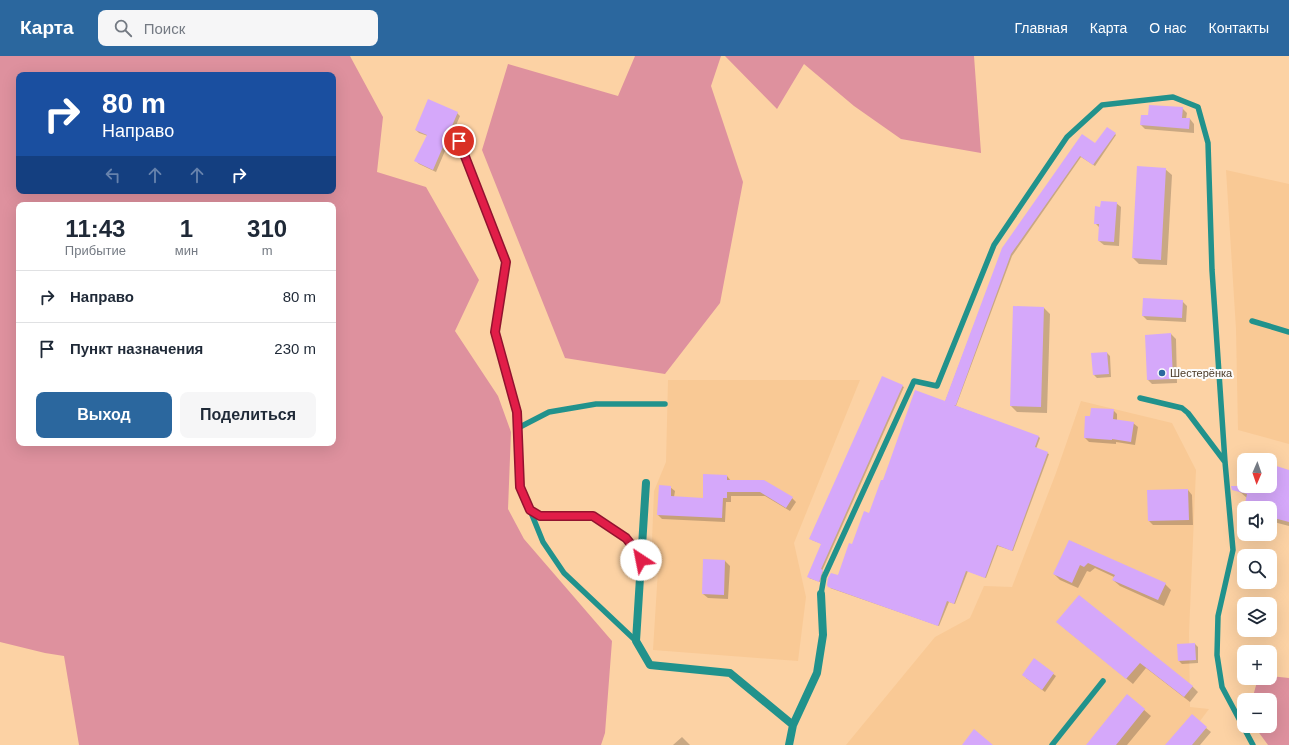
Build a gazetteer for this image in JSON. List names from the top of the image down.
{
  "places": ["Шестерёнка"],
  "north": "bottom",
  "page": {
    "header": "Карта",
    "search": "Поиск",
    "nav": [
      "Главная",
      "Карта",
      "О нас",
      "Контакты"
    ],
    "turn": ["80 m", "Направо"],
    "eta": [
      "11:43",
      "Прибытие",
      "1",
      "мин",
      "310",
      "m"
    ],
    "list": [
      {
        "name": "Направо",
        "value": "80 m"
      },
      {
        "name": "Пункт назначения",
        "value": "230 m"
      }
    ],
    "buttons": ["Выход", "Поделиться"],
    "map_buttons": ["+", "−"]
  }
}
